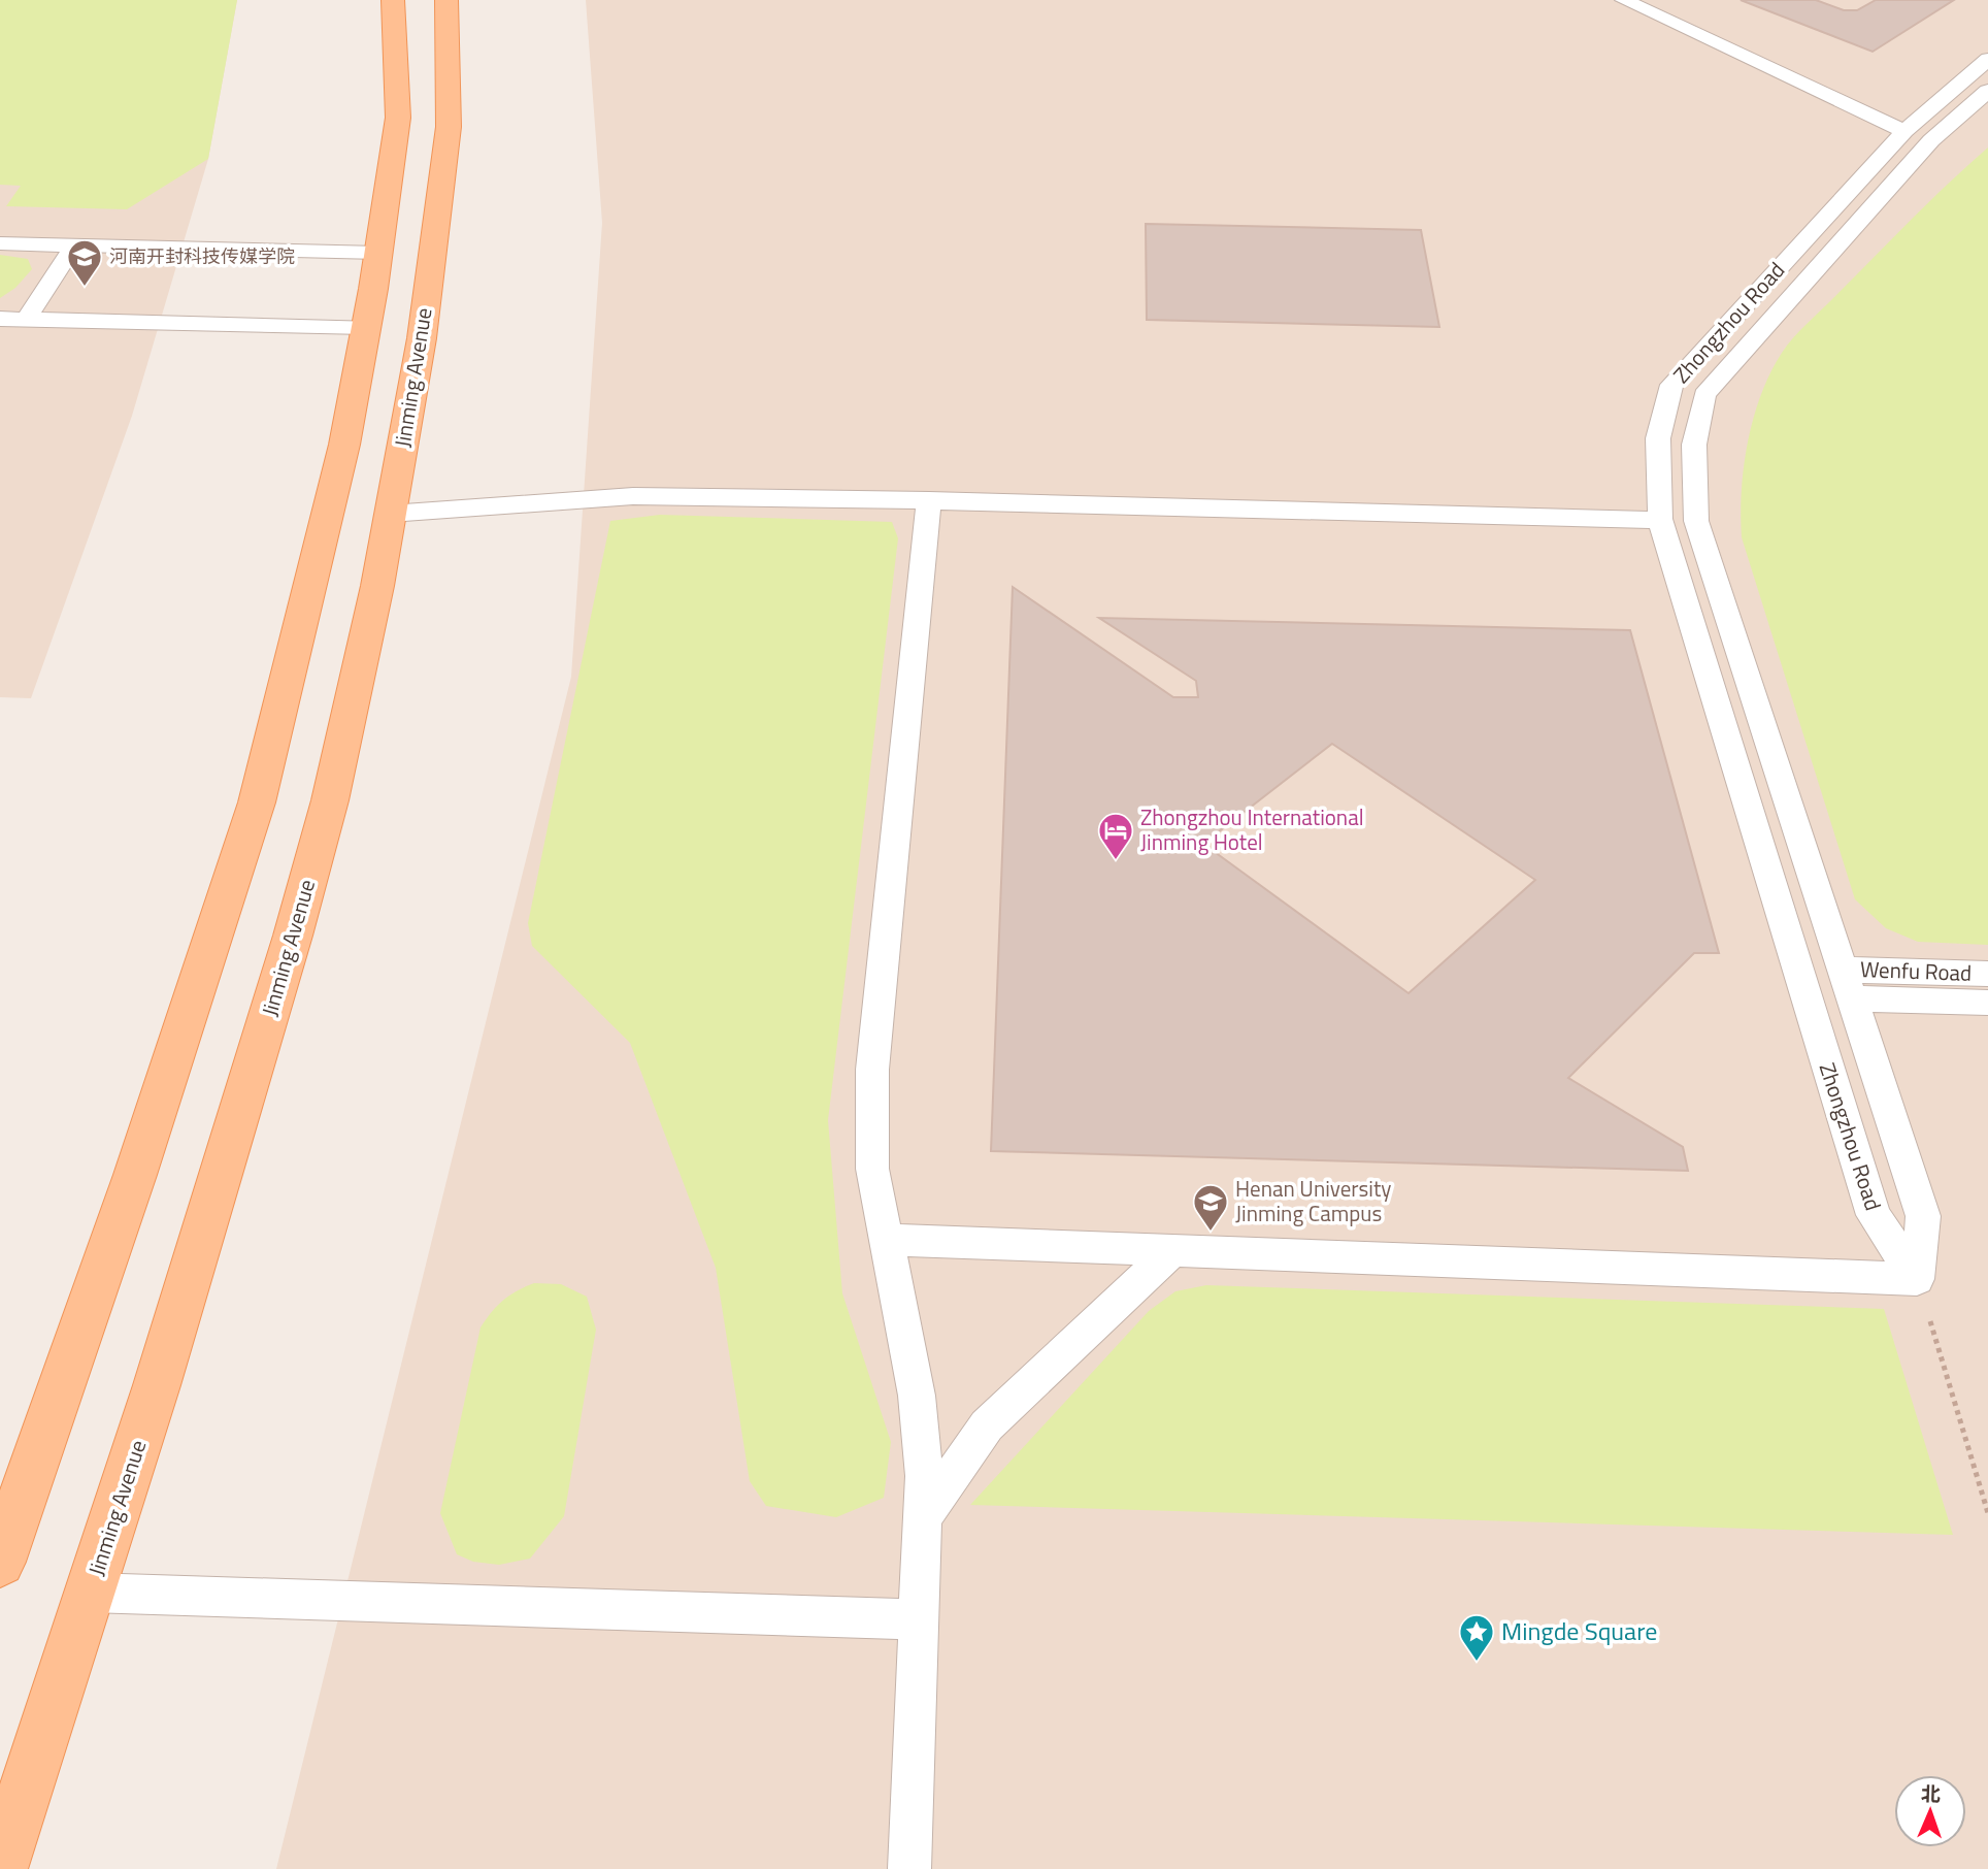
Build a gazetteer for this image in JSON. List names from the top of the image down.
{
  "streets": {
    "main road": ["Jinming Avenue"],
    "lane": ["Zhongzhou Road", "Wenfu Road"]
  },
  "crossings": [
    ["Zhongzhou Road", "Wenfu Road"]
  ],
  "places": {
    "school or university": ["河南开封科技传媒学院", "Henan University Jinming Campus"],
    "hotel": ["Zhongzhou International Jinming Hotel"],
    "place": ["Mingde Square"]
  },
  "north": "top"
}
